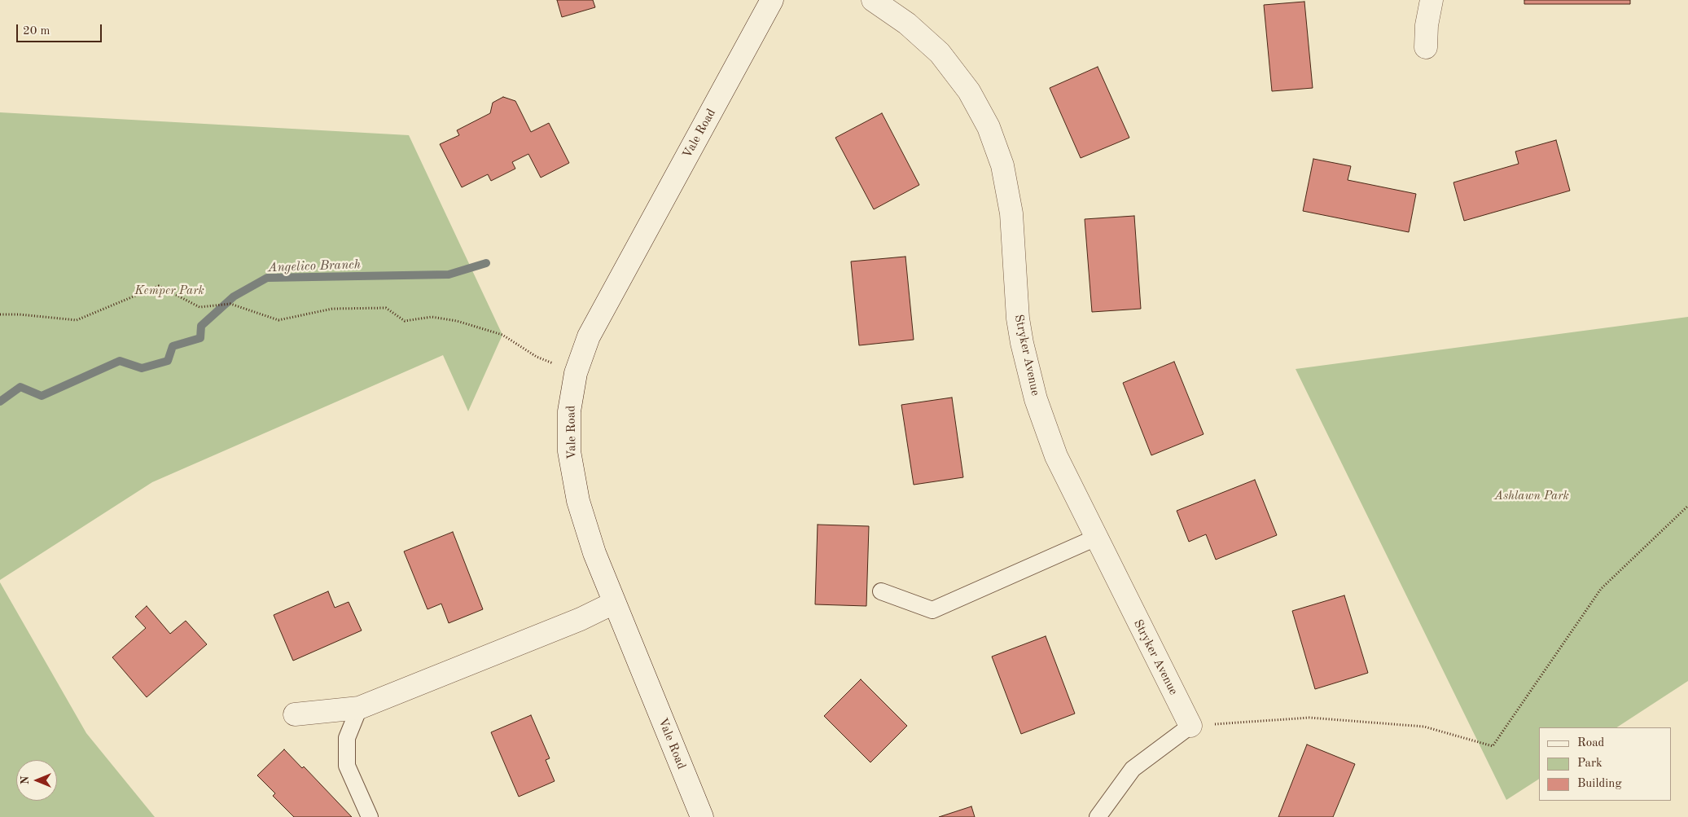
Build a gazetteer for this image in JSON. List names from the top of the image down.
{
  "streets": {
    "street": ["Vale Road", "Stryker Avenue"]
  },
  "water": ["Angelico Branch"],
  "parks": ["Kemper Park", "Ashlawn Park"],
  "legend": ["Road", "Park", "Building"],
  "scale_bar": "20 m",
  "north": "left"
}
